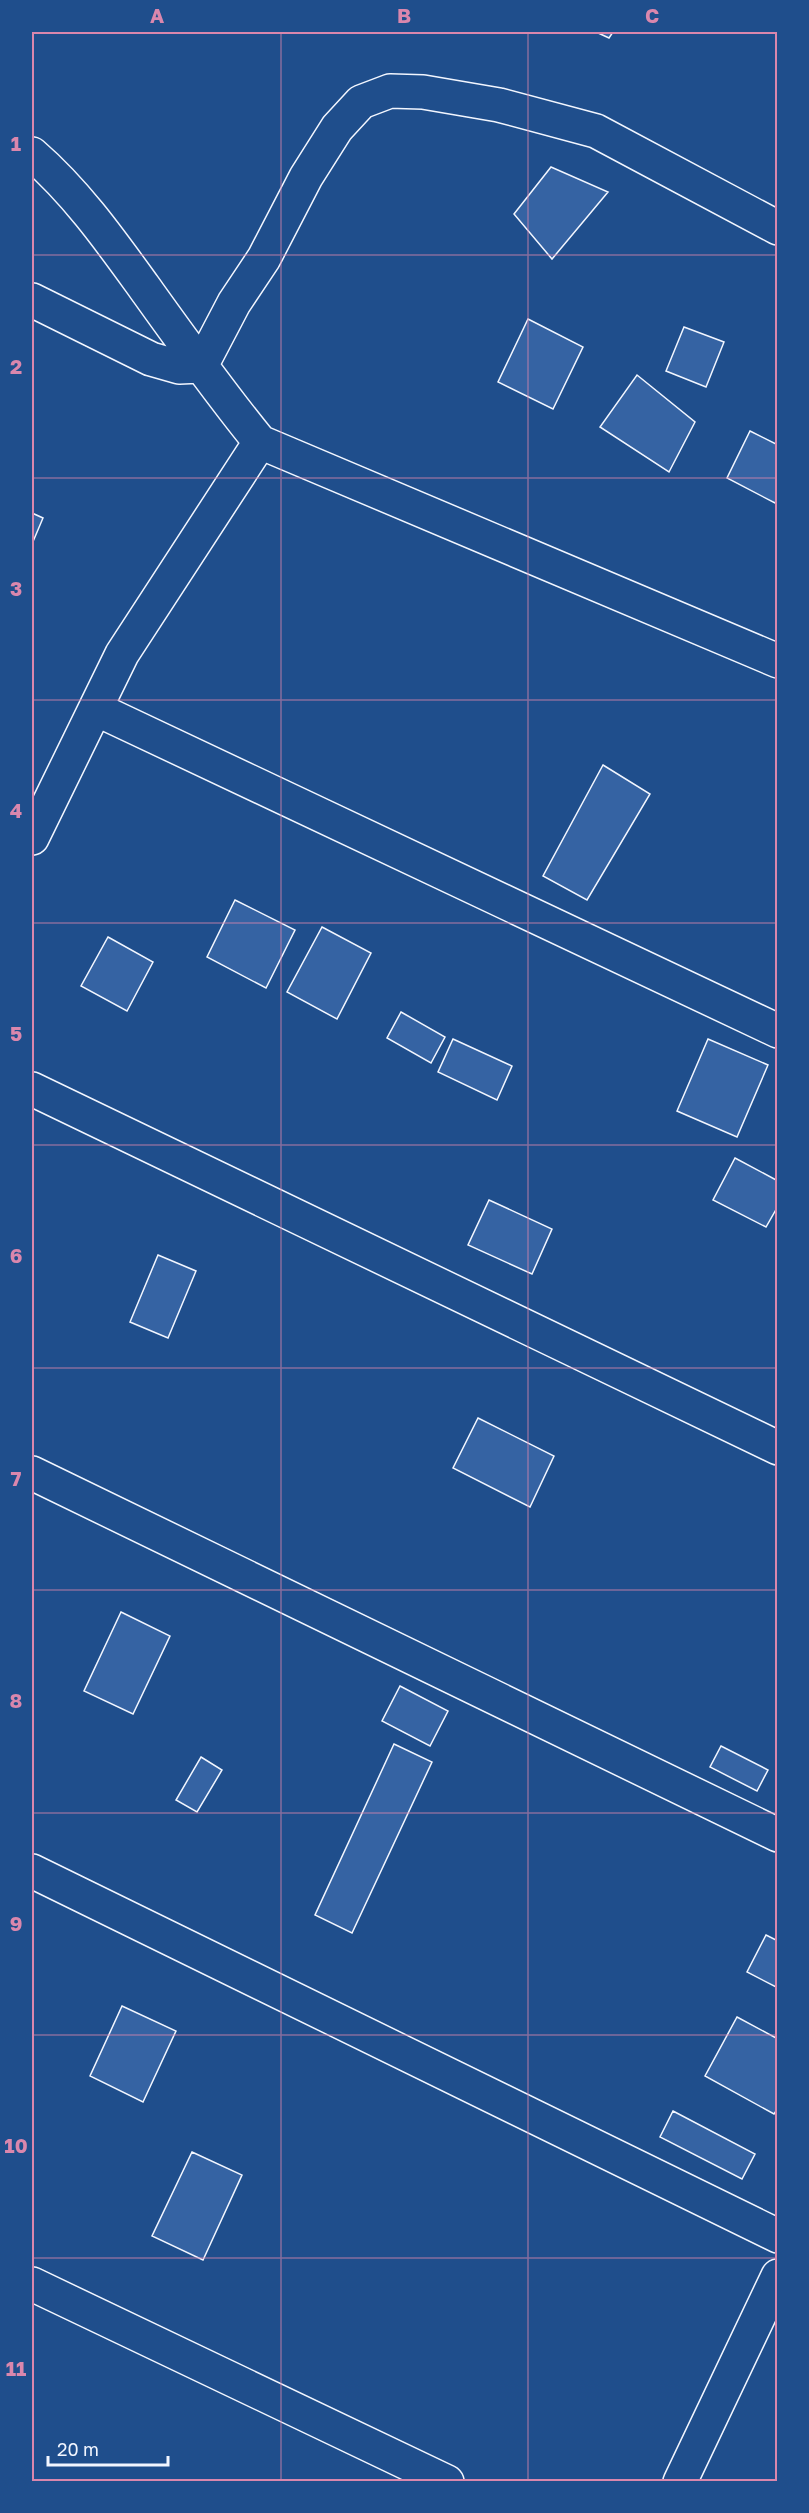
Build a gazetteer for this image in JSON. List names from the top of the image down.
{
  "scale_bar": "20 m",
  "grid": {
    "columns": ["A", "B", "C"],
    "rows": [
      "1",
      "2",
      "3",
      "4",
      "5",
      "6",
      "7",
      "8",
      "9",
      "10",
      "11"
    ]
  }
}
